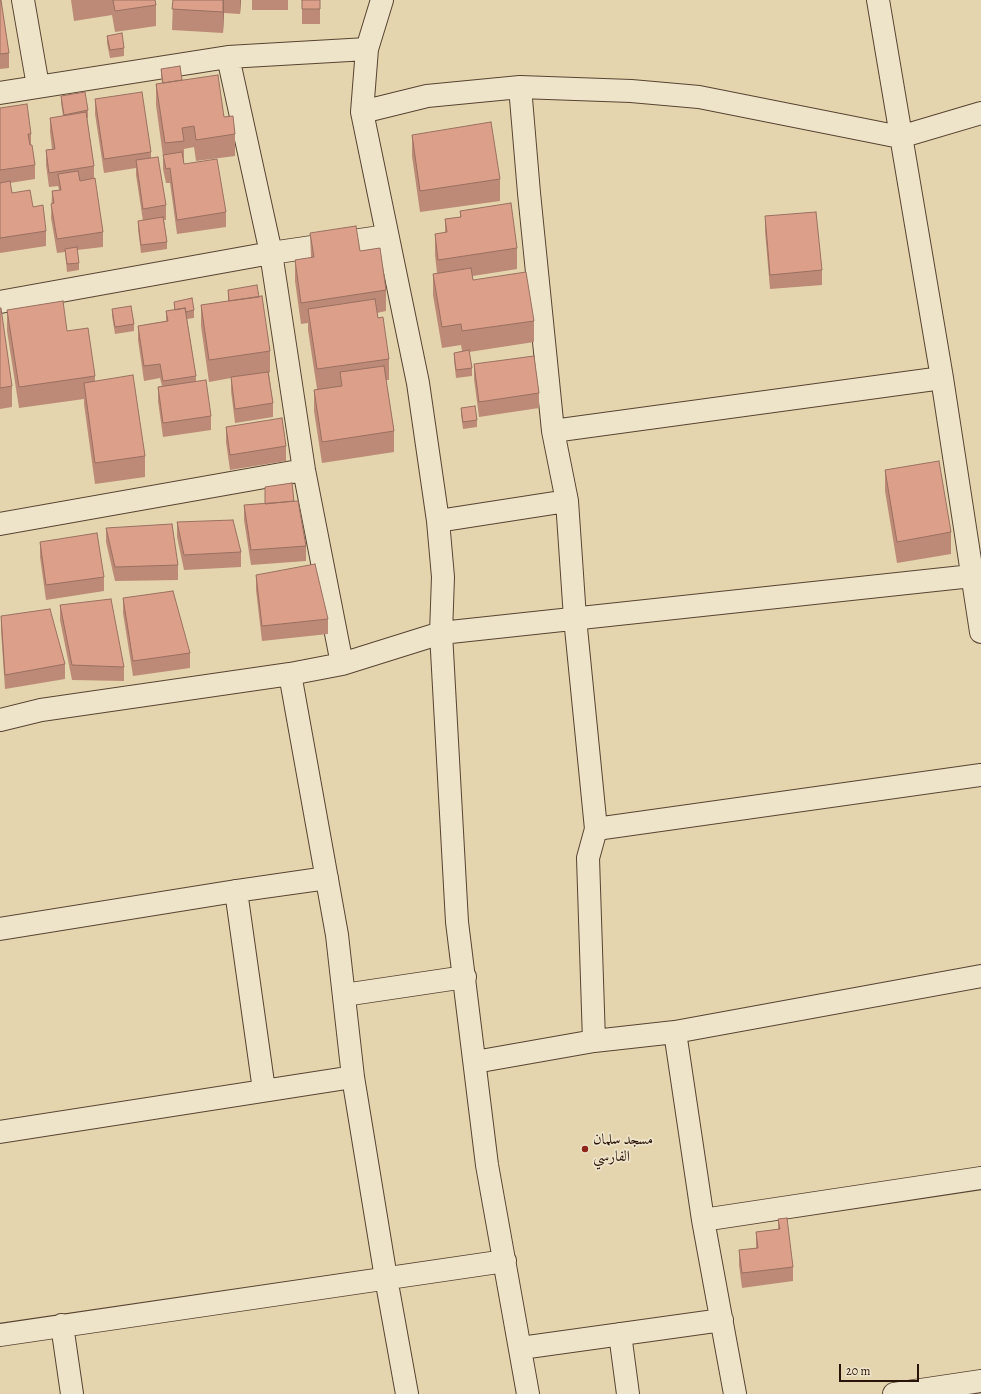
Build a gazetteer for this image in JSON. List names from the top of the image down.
{
  "places": ["مسجد سلمان الفارسي"],
  "scale_bar": "20 m"
}
